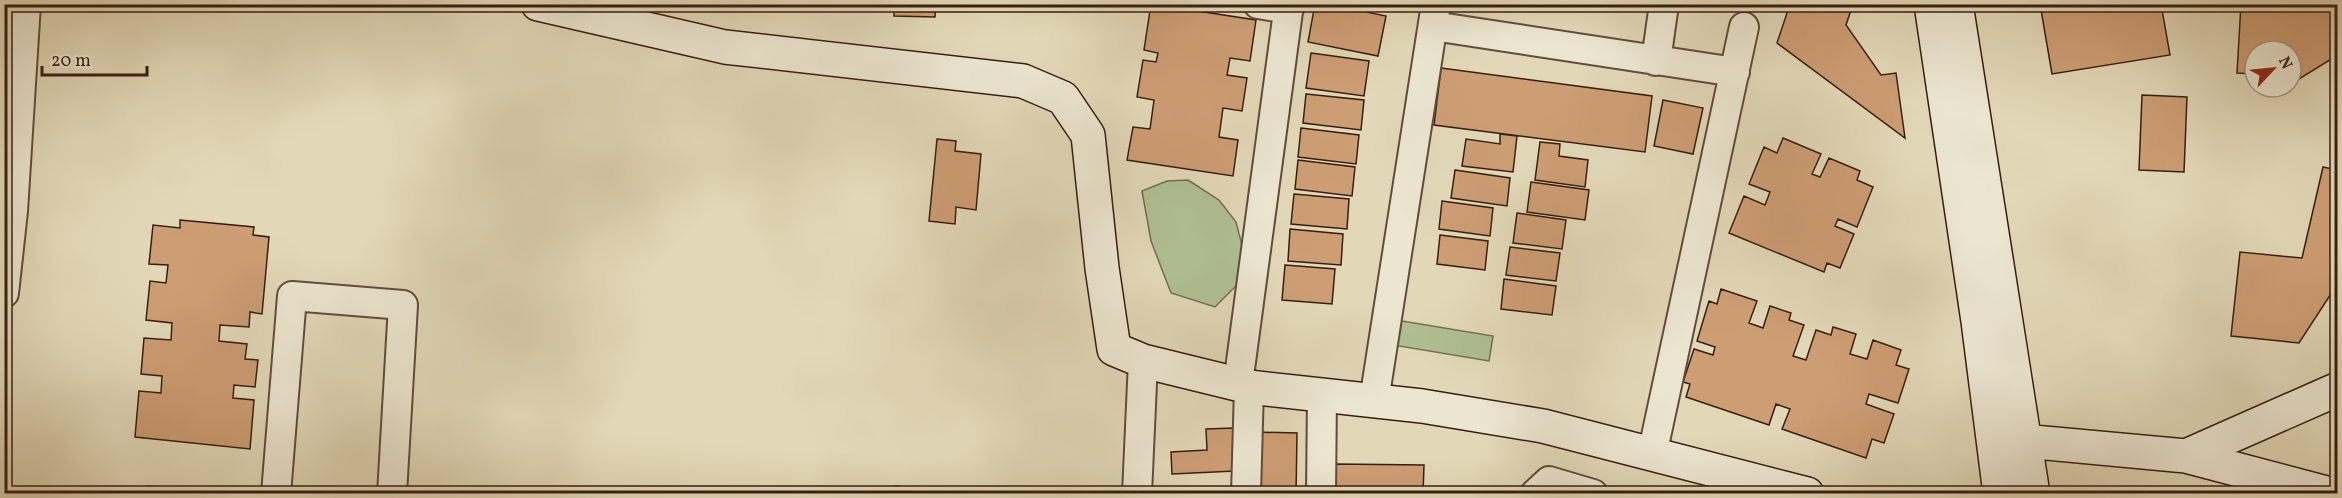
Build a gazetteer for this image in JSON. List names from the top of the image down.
{
  "scale_bar": "20 m",
  "north": "top right"
}
